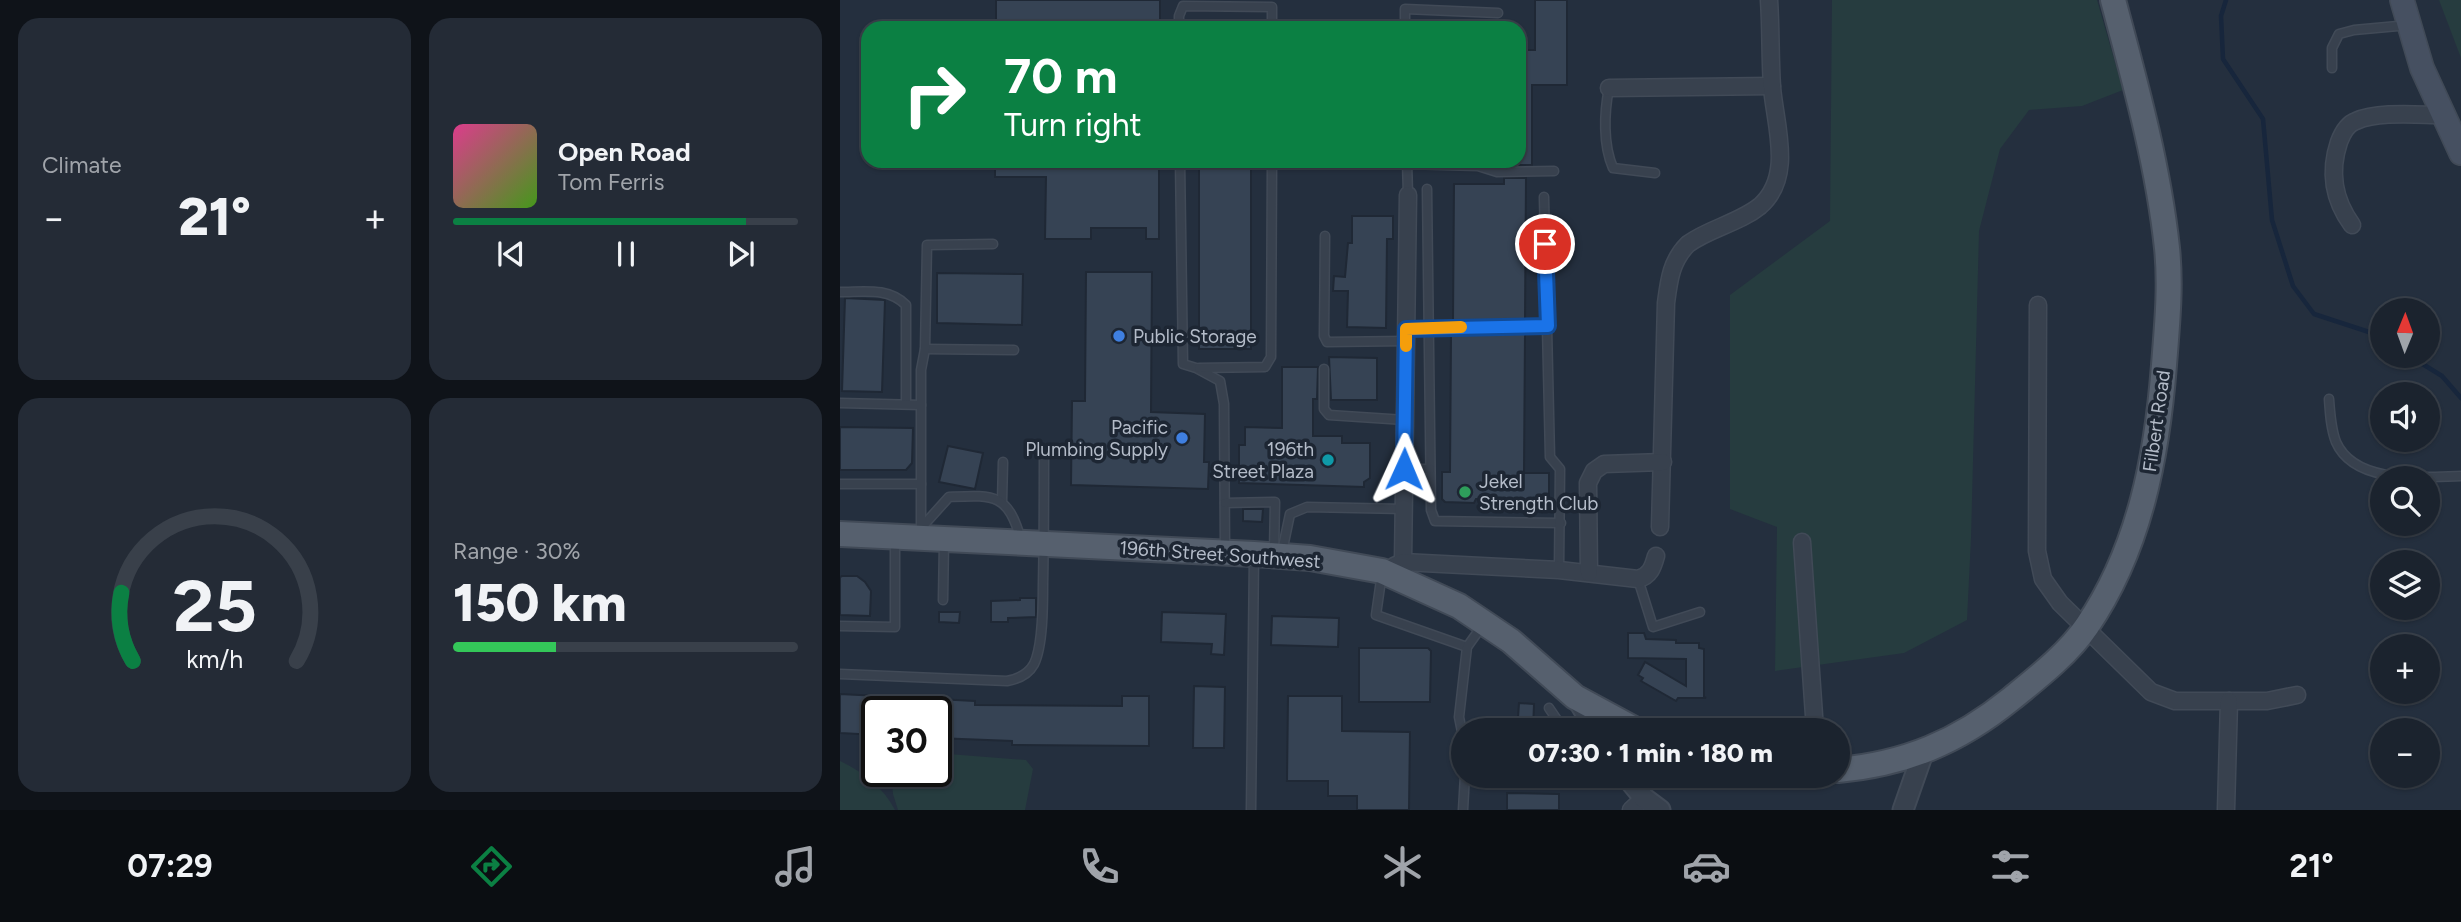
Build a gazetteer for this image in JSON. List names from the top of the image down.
{
  "streets": {
    "main road": ["Filbert Road", "196th Street Southwest"]
  },
  "places": [
    "Public Storage",
    "Pacific Plumbing Supply",
    "196th Street Plaza",
    "Jekel Strength Club"
  ],
  "north": "top",
  "page": {
    "tile": [
      "Climate",
      ["Range · 30%", "150 km"]
    ],
    "turn": ["70 m", "Turn right"],
    "song": ["Open Road", "Tom Ferris"],
    "heat": ["−", "21°", "+"],
    "map_buttons": ["+", "−"],
    "limit": "30",
    "trip": "07:30 · 1 min · 180 m",
    "tabs": ["07:29", "21°"],
    "gauge": ["25", "km/h"]
  }
}
